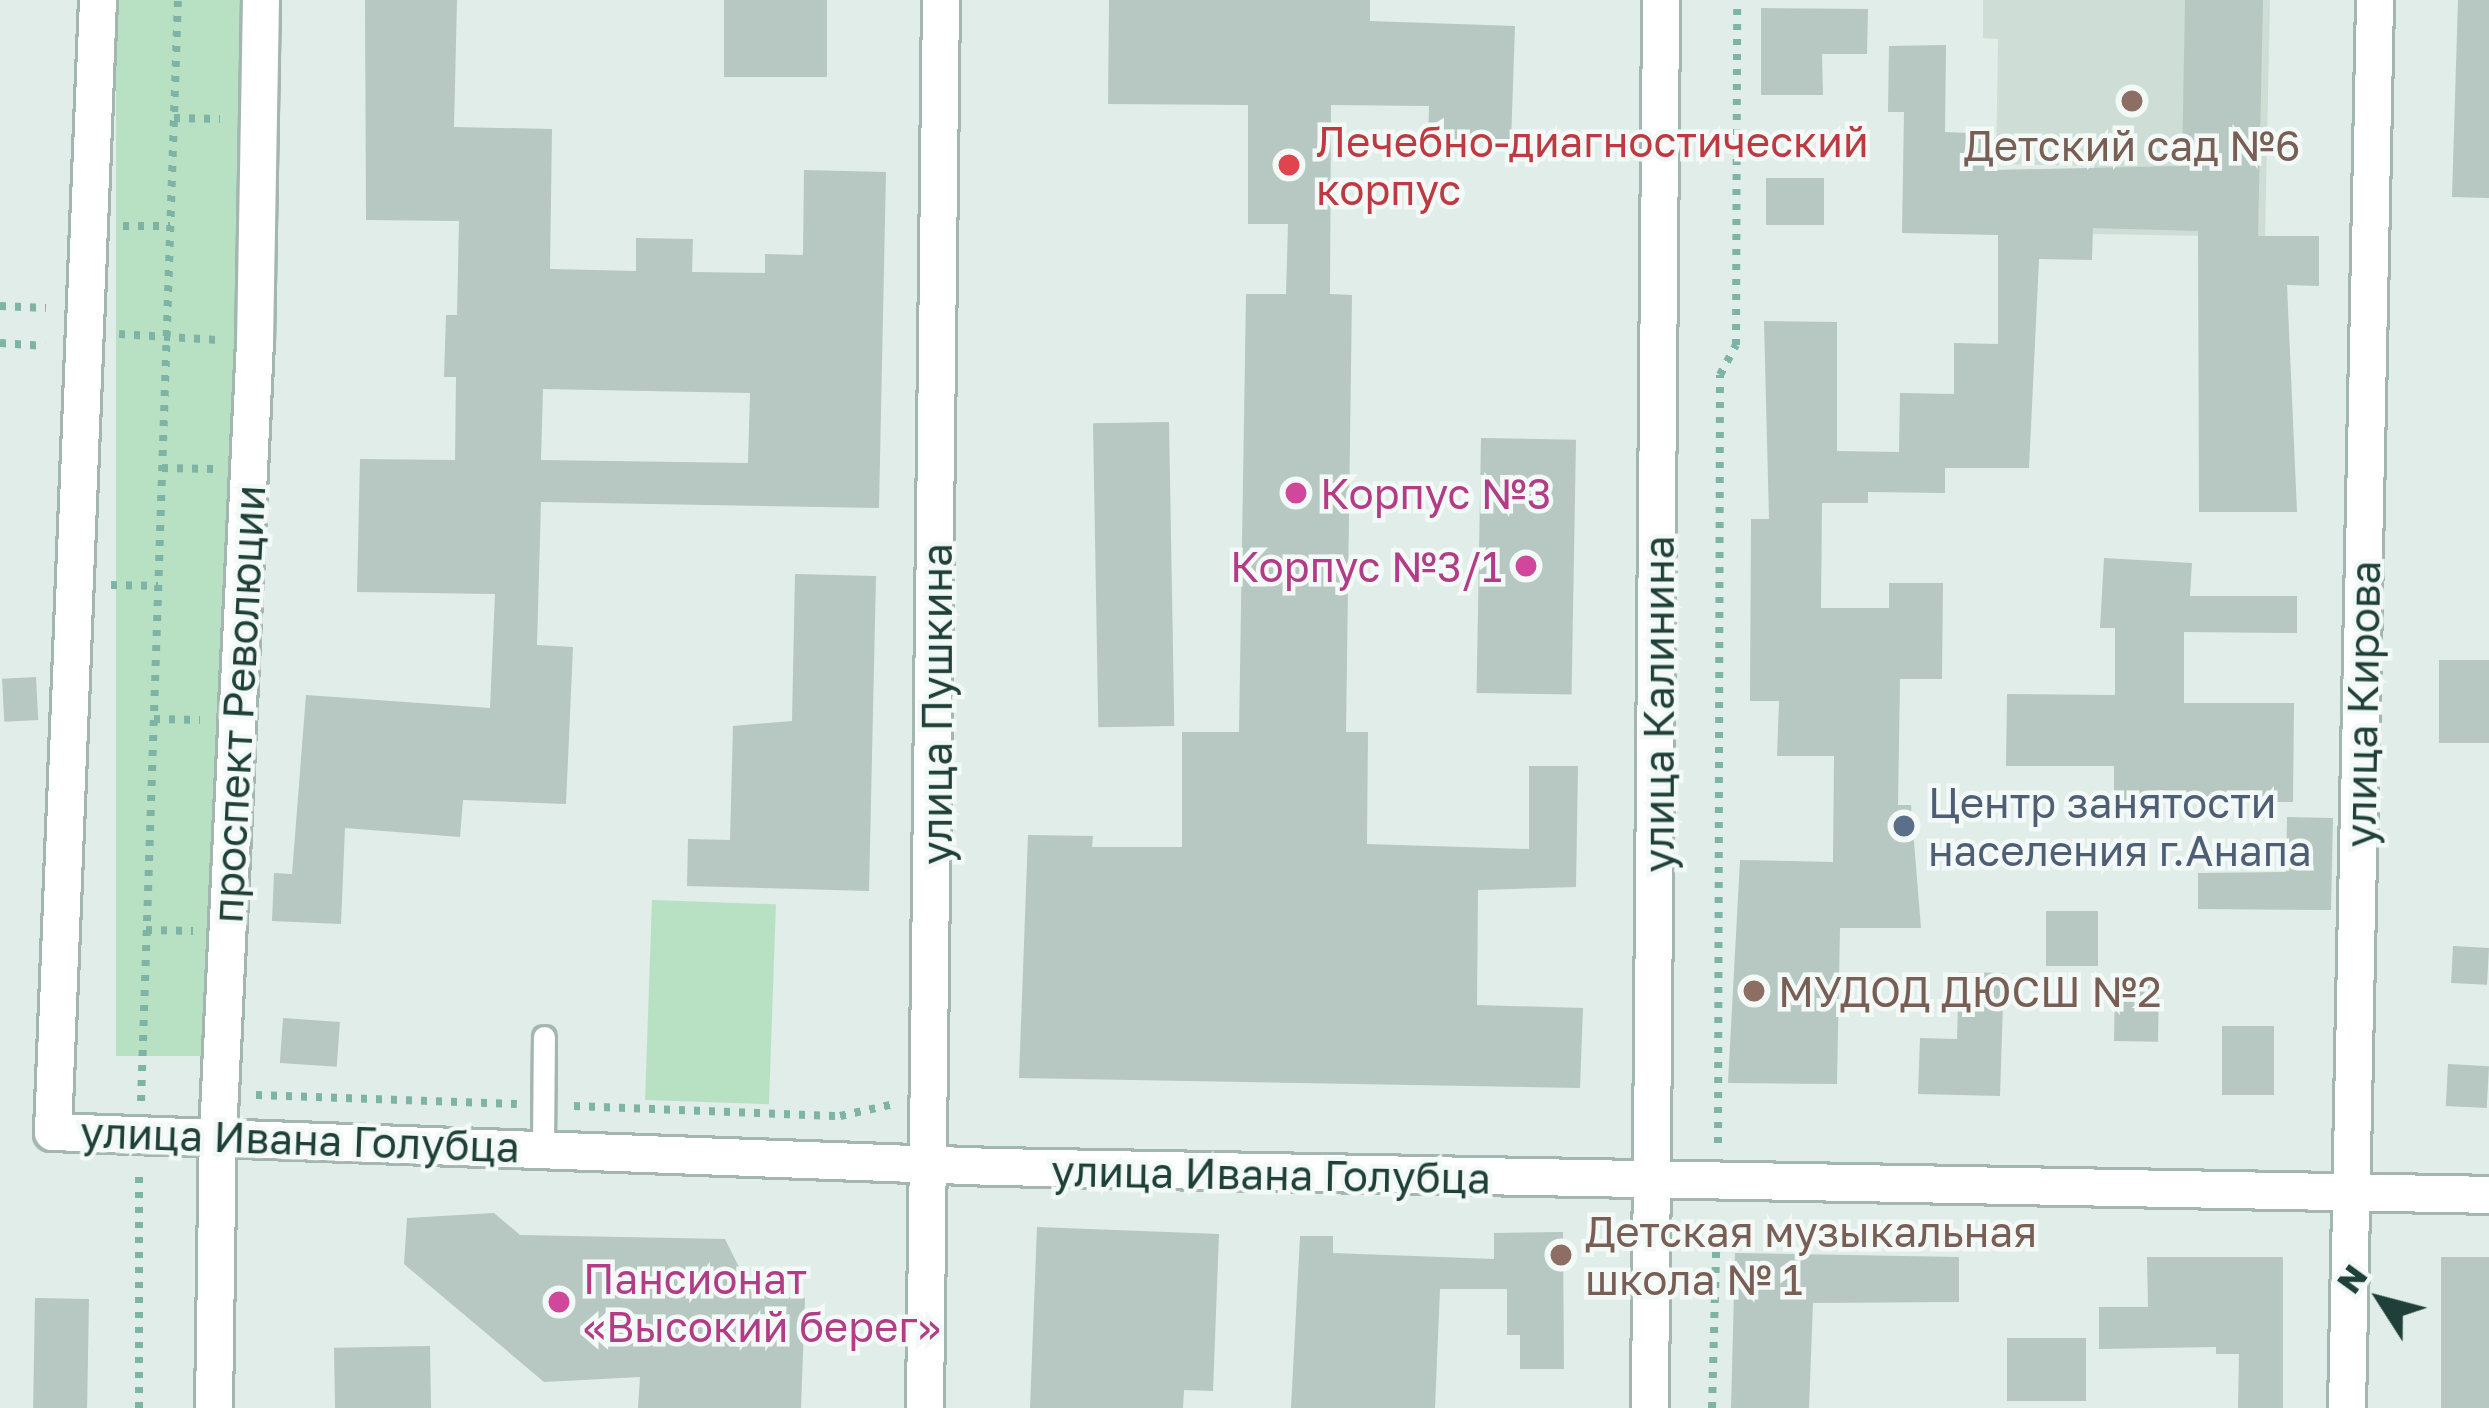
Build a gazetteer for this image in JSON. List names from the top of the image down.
{
  "streets": {
    "street": [
      "проспект Революции",
      "улица Пушкина",
      "улица Калинина",
      "улица Кирова",
      "улица Ивана Голубца"
    ]
  },
  "crossings": [
    ["проспект Революции", "улица Ивана Голубца"],
    ["улица Пушкина", "улица Ивана Голубца"],
    ["улица Калинина", "улица Ивана Голубца"],
    ["улица Кирова", "улица Ивана Голубца"]
  ],
  "places": [
    "Детский сад №6",
    "Лечебно-диагностический корпус",
    "Корпус №3",
    "Корпус №3/1",
    "Центр занятости населения г.Анапа",
    "МУДОД ДЮСШ №2",
    "Детская музыкальная школа № 1",
    "Пансионат «Высокий берег»"
  ],
  "north": "top left"
}
